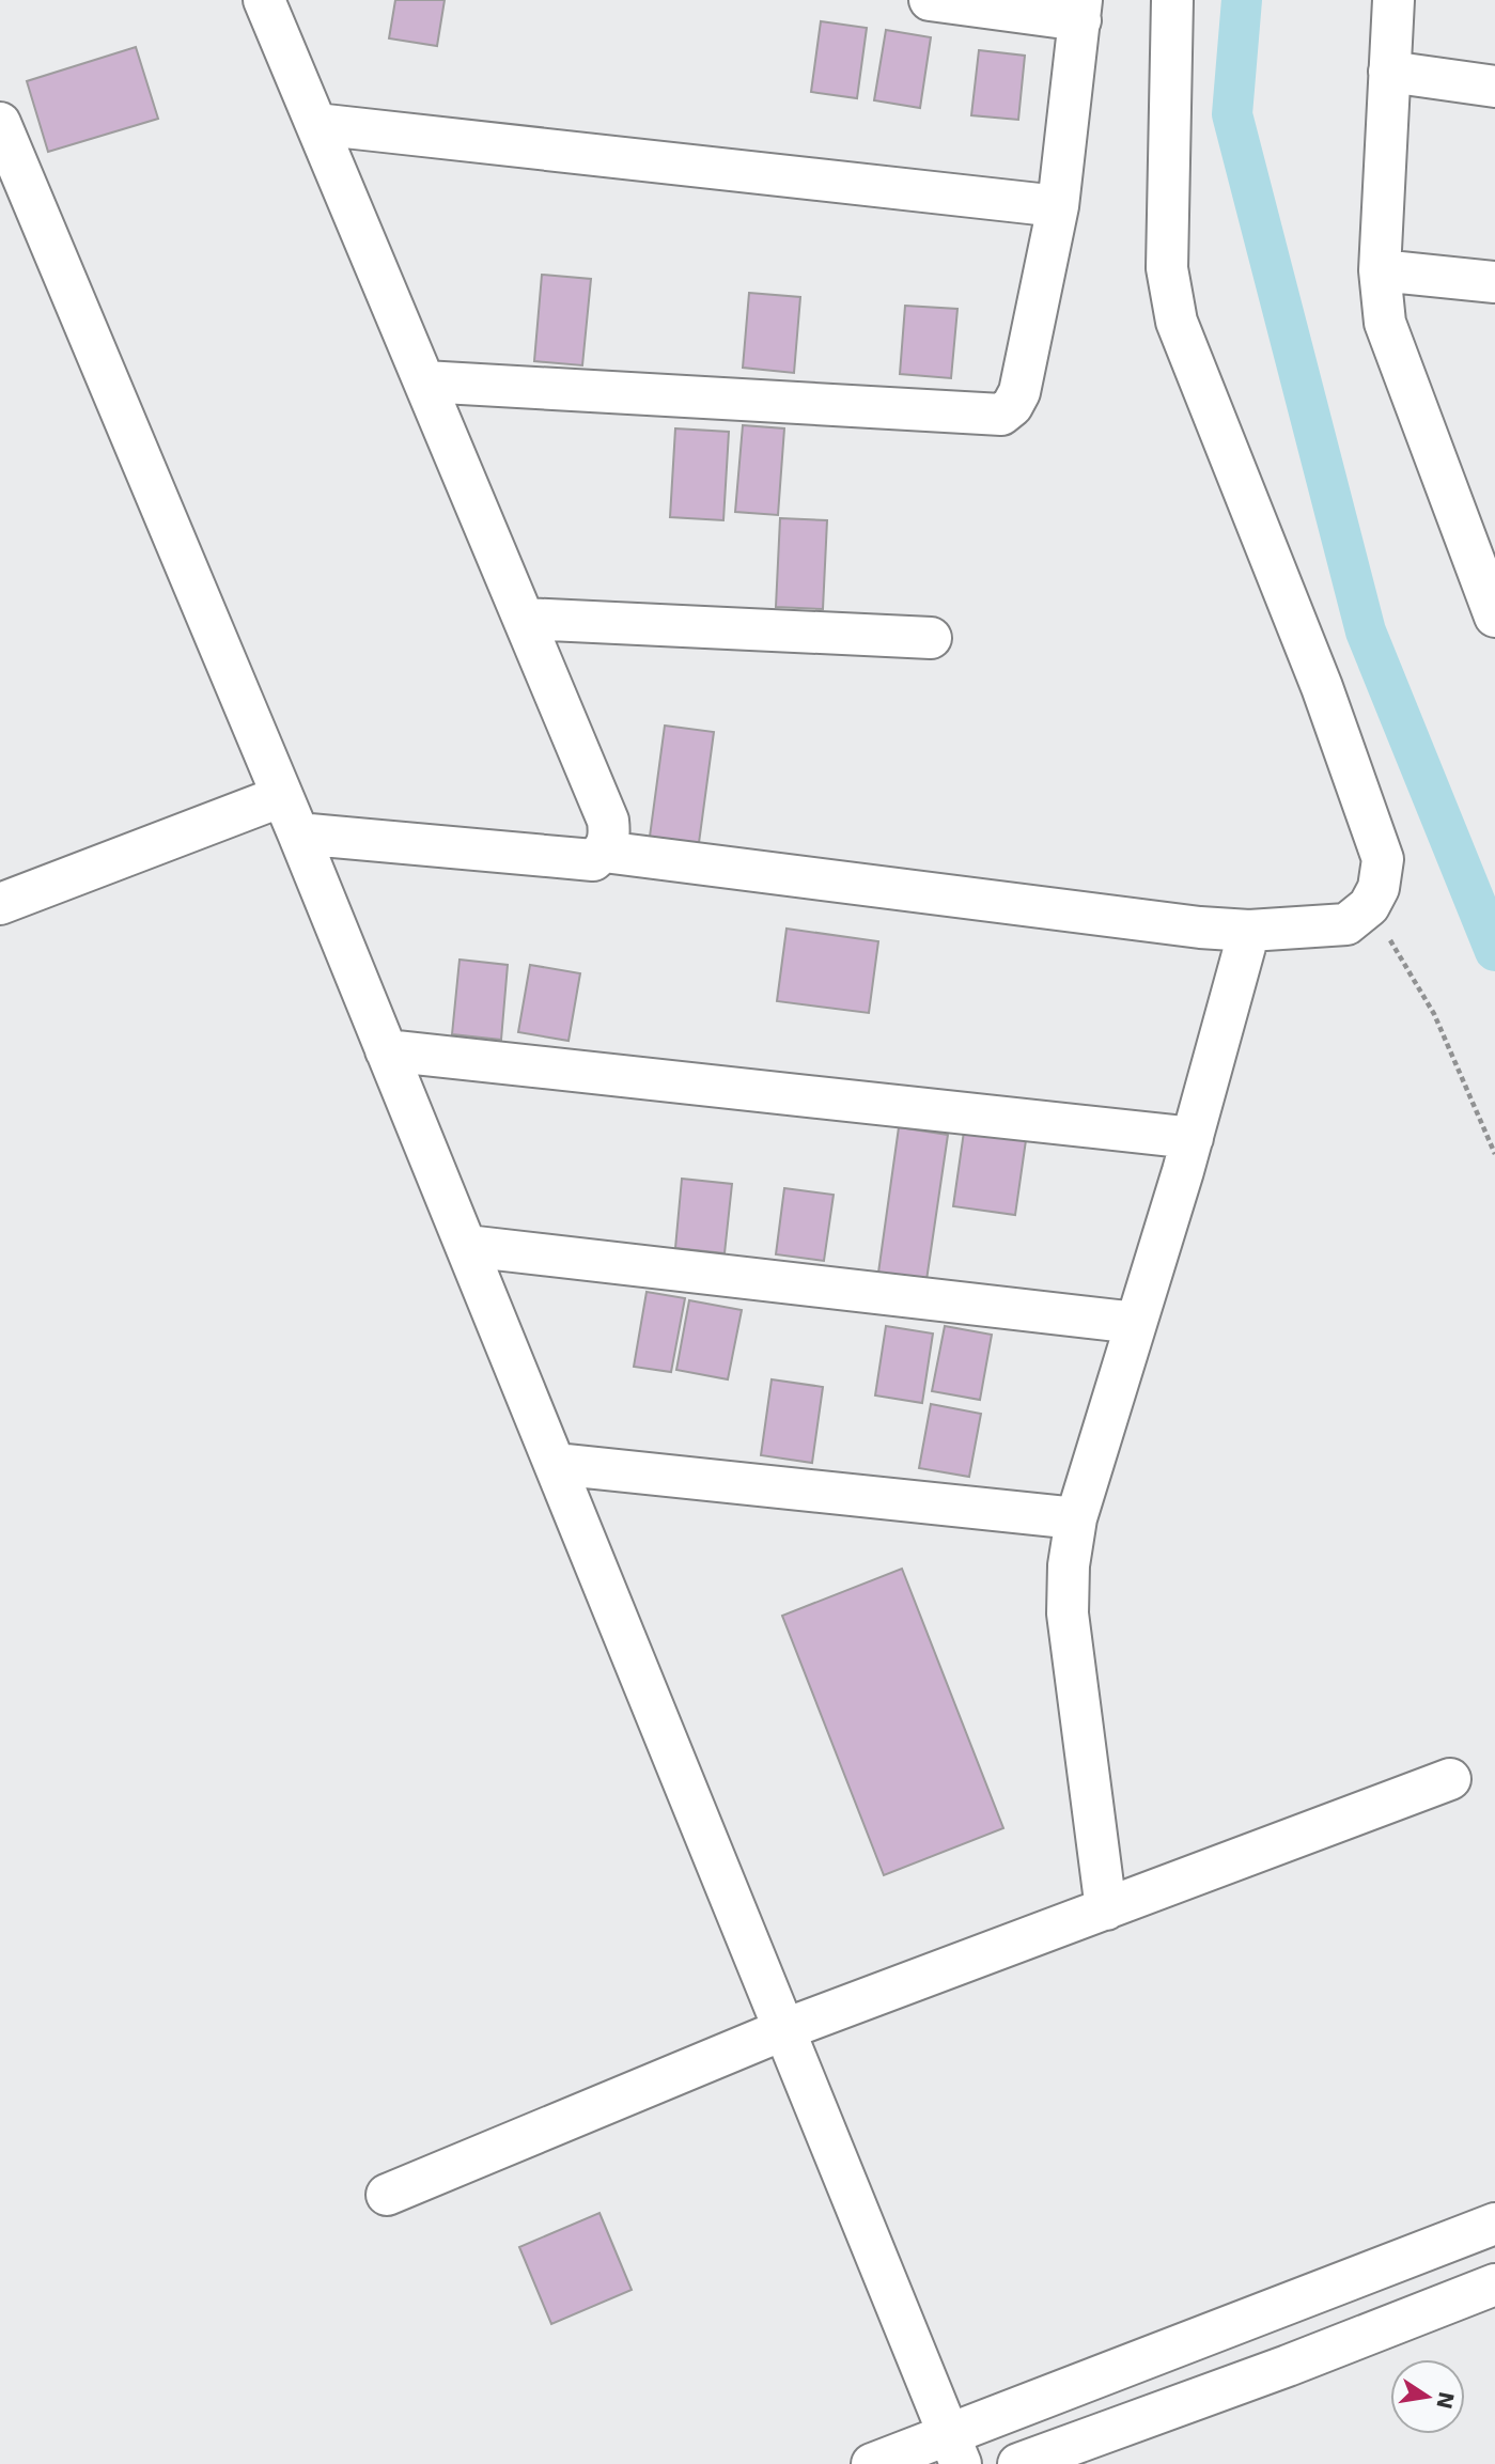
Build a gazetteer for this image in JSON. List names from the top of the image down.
{
  "north": "right"
}
